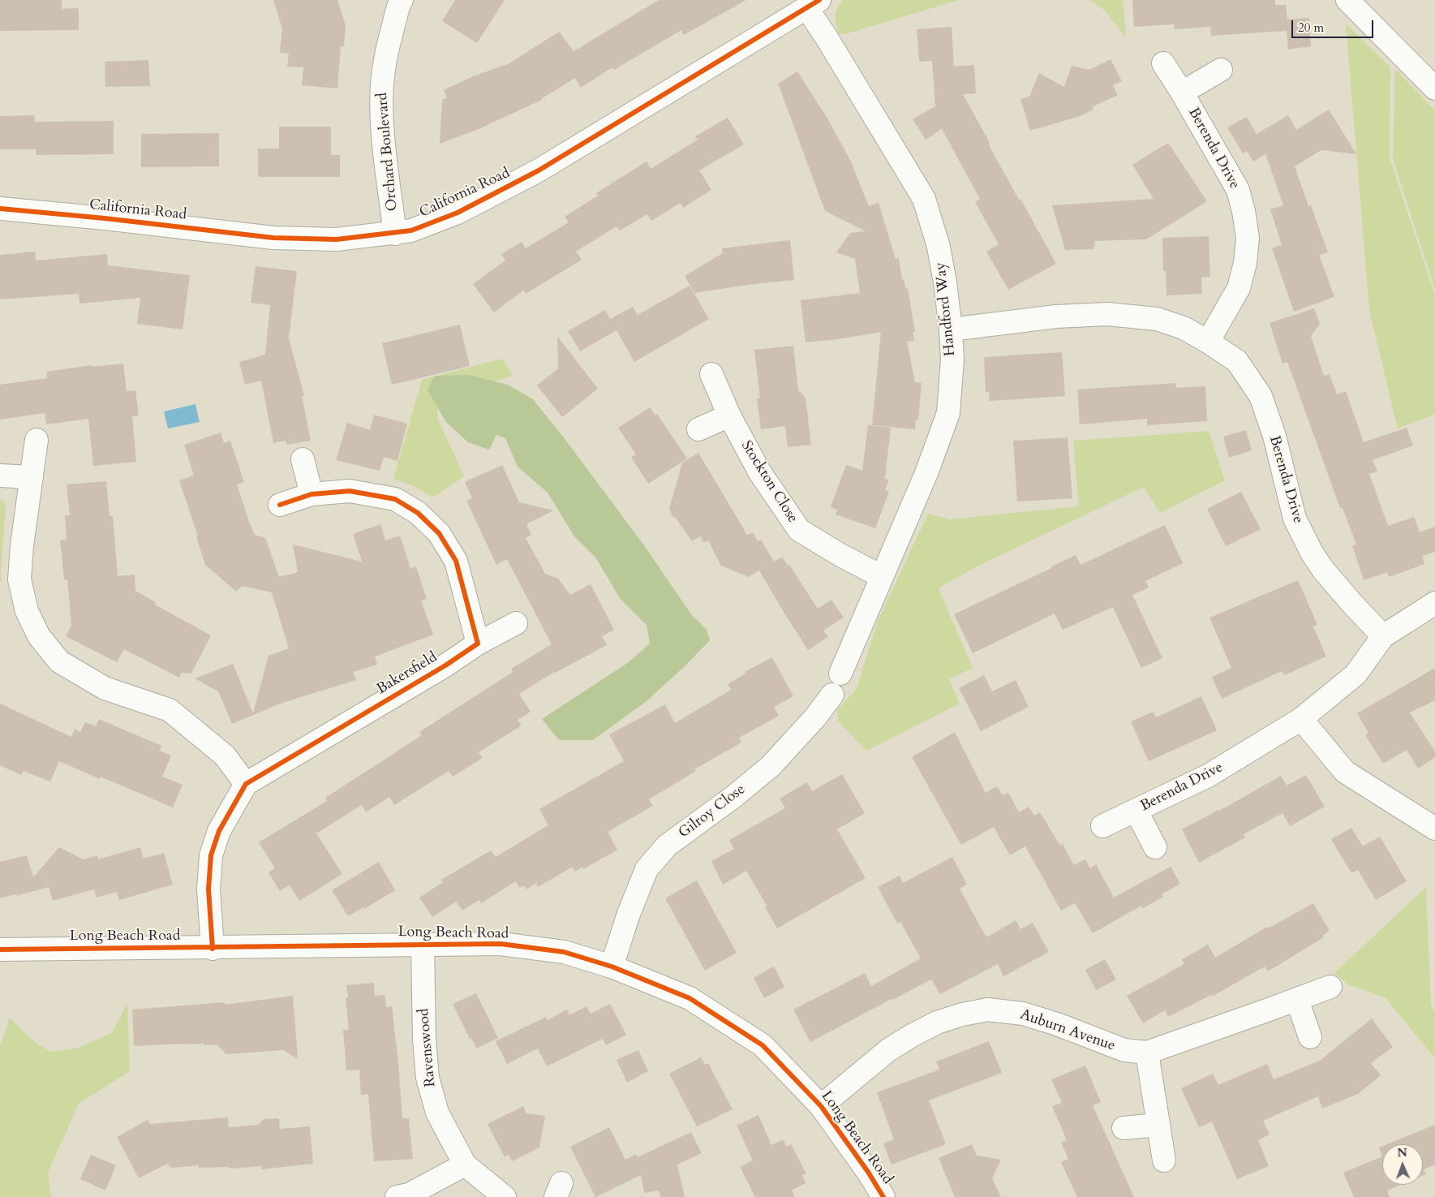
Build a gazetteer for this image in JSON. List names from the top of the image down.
{
  "streets": {
    "street": [
      "Berenda Drive",
      "Orchard Boulevard",
      "California Road",
      "Handford Way",
      "Stockton Close",
      "Bakersfield",
      "Gilroy Close",
      "Long Beach Road",
      "Auburn Avenue",
      "Ravenswood"
    ]
  },
  "crossings": [
    ["Berenda Drive", "Handford Way"],
    ["Orchard Boulevard", "California Road"],
    ["California Road", "Handford Way"],
    ["Handford Way", "Stockton Close"],
    ["Bakersfield", "Long Beach Road"],
    ["Gilroy Close", "Long Beach Road"],
    ["Long Beach Road", "Auburn Avenue"],
    ["Long Beach Road", "Ravenswood"]
  ],
  "scale_bar": "20 m",
  "north": "top"
}
